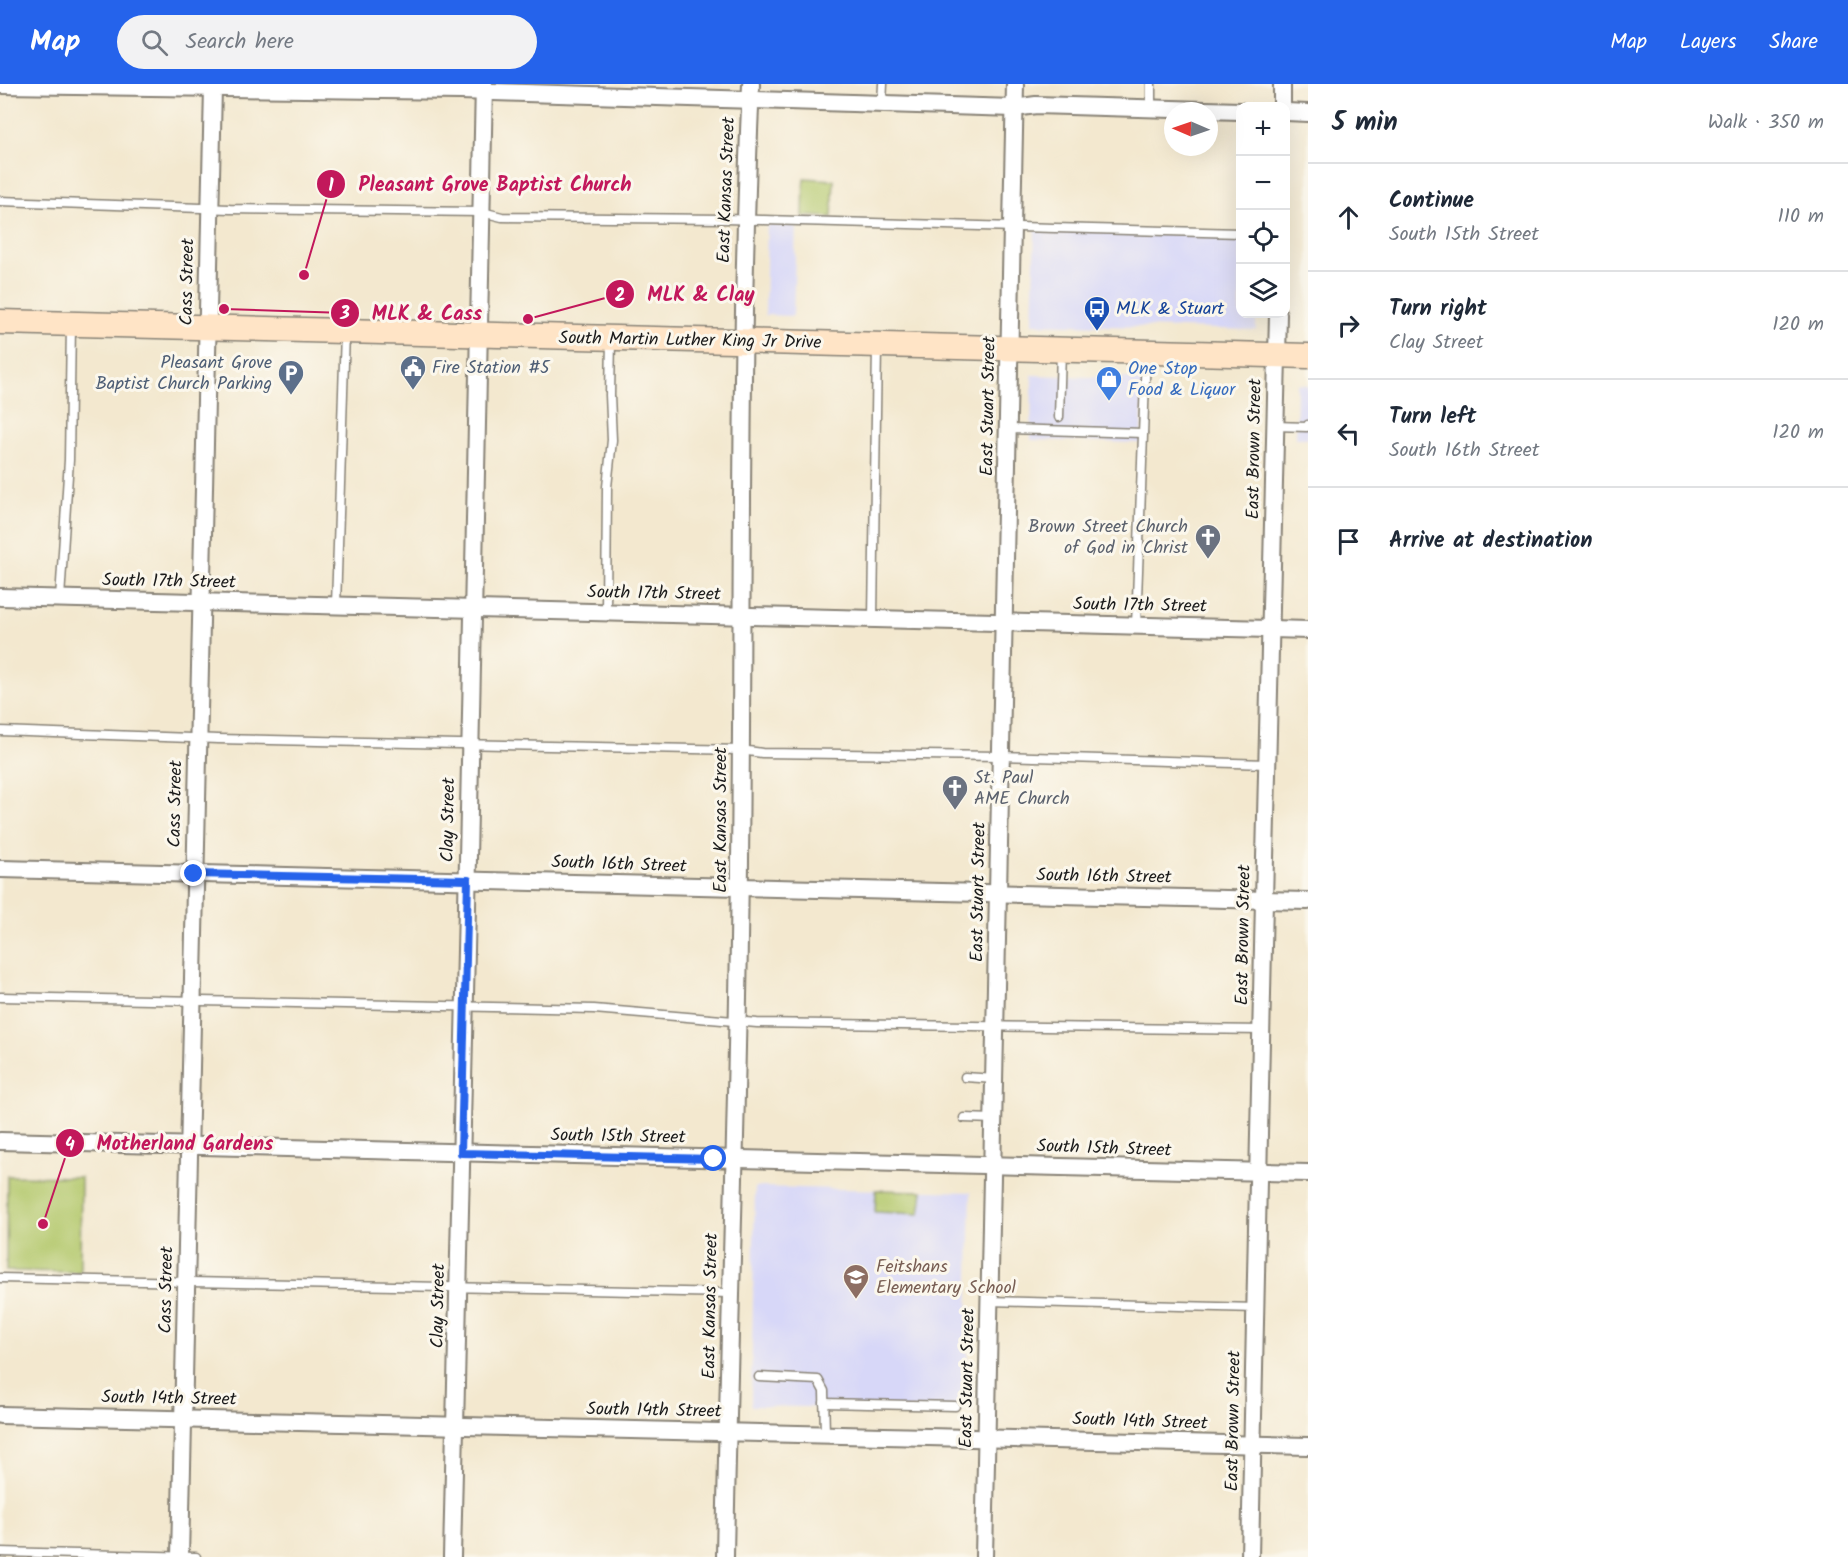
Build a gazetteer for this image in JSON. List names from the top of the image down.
{
  "streets": {
    "street": [
      "East Kansas Street",
      "Cass Street",
      "South Martin Luther King Jr Drive",
      "East Stuart Street",
      "East Brown Street",
      "South 17th Street",
      "Clay Street",
      "South 16th Street",
      "South 15th Street",
      "South 14th Street"
    ]
  },
  "crossings": [
    ["East Kansas Street", "South Martin Luther King Jr Drive"],
    ["East Kansas Street", "South 17th Street"],
    ["East Kansas Street", "South 16th Street"],
    ["East Kansas Street", "South 15th Street"],
    ["East Kansas Street", "South 14th Street"],
    ["Cass Street", "South Martin Luther King Jr Drive"],
    ["Cass Street", "South 17th Street"],
    ["Cass Street", "South 16th Street"],
    ["Cass Street", "South 15th Street"],
    ["Cass Street", "South 14th Street"],
    ["South Martin Luther King Jr Drive", "East Stuart Street"],
    ["South Martin Luther King Jr Drive", "East Brown Street"],
    ["South Martin Luther King Jr Drive", "Clay Street"],
    ["East Stuart Street", "South 17th Street"],
    ["East Stuart Street", "South 16th Street"],
    ["East Stuart Street", "South 15th Street"],
    ["East Stuart Street", "South 14th Street"],
    ["East Brown Street", "South 17th Street"],
    ["East Brown Street", "South 16th Street"],
    ["East Brown Street", "South 15th Street"],
    ["East Brown Street", "South 14th Street"],
    ["South 17th Street", "Clay Street"],
    ["Clay Street", "South 16th Street"],
    ["Clay Street", "South 15th Street"],
    ["Clay Street", "South 14th Street"]
  ],
  "places": {
    "other": [
      "Pleasant Grove Baptist Church",
      "MLK & Cass",
      "MLK & Clay",
      "Motherland Gardens"
    ],
    "bus stop": ["MLK & Stuart"],
    "public building": ["Fire Station #5"],
    "parking": ["Pleasant Grove Baptist Church Parking"],
    "shop": ["One Stop Food & Liquor"],
    "church": ["Brown Street Church of God in Christ", "St. Paul AME Church"],
    "school or university": ["Feitshans Elementary School"]
  },
  "north": "left",
  "page": {
    "header": "Map",
    "search": "Search here",
    "nav": ["Map", "Layers", "Share"],
    "heading": ["5 min", "Walk · 350 m"],
    "map_buttons": ["+", "−"],
    "list": [
      ["Continue", "South 15th Street", "110 m"],
      ["Turn right", "Clay Street", "120 m"],
      ["Turn left", "South 16th Street", "120 m"],
      "Arrive at destination"
    ]
  }
}
